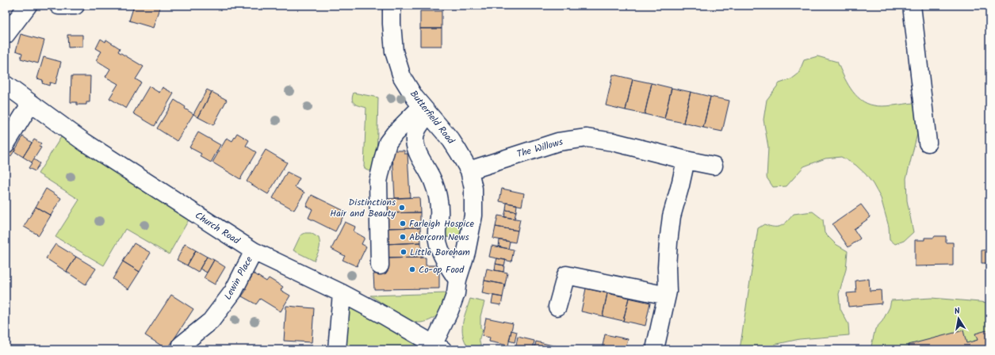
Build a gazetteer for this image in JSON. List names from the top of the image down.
{
  "streets": {
    "street": [
      "Butterfield Road",
      "The Willows",
      "Church Road",
      "Lewin Place"
    ]
  },
  "crossings": [
    ["Butterfield Road", "The Willows"],
    ["Church Road", "Lewin Place"]
  ],
  "places": [
    "Distinctions Hair and Beauty",
    "Farleigh Hospice",
    "Abercorn News",
    "Little Boreham",
    "Co-op Food"
  ],
  "north": "top"
}
